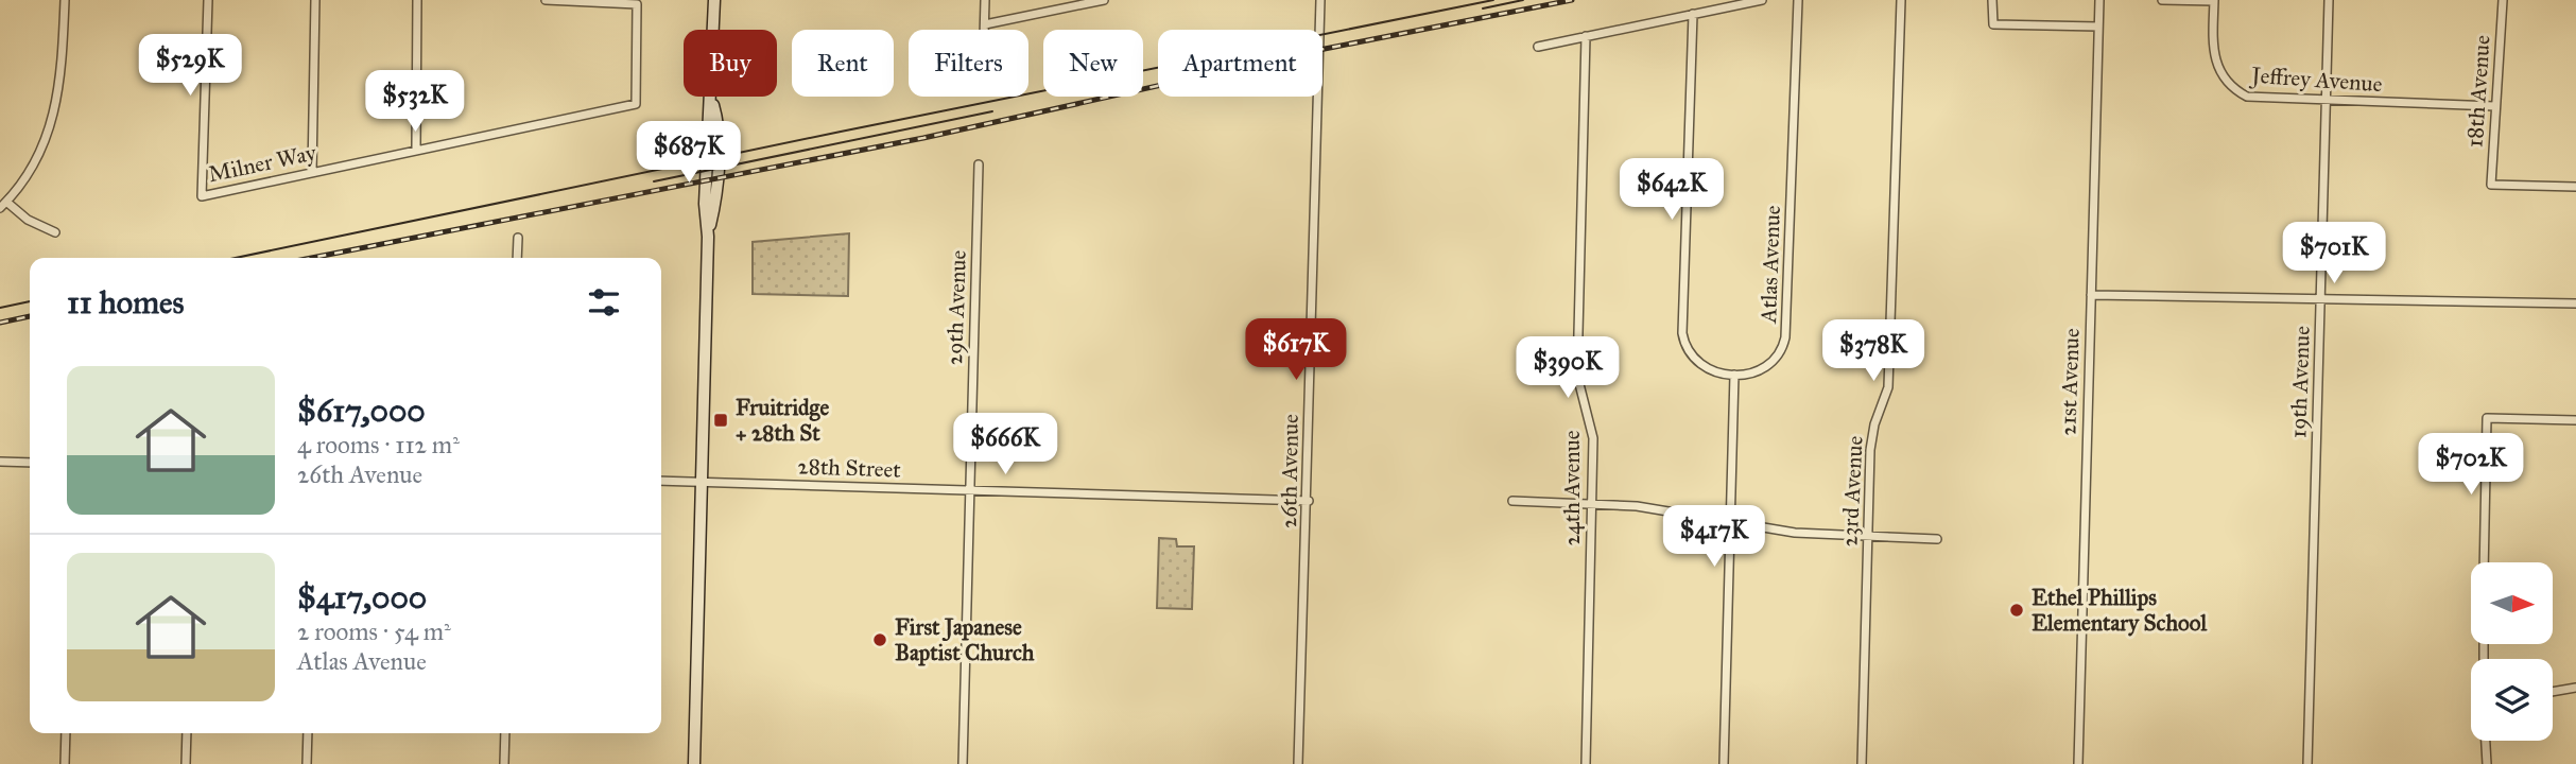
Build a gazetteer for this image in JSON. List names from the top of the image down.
{
  "streets": {
    "street": [
      "Jeffrey Avenue",
      "18th Avenue",
      "Milner Way",
      "Atlas Avenue",
      "29th Avenue",
      "21st Avenue",
      "19th Avenue",
      "28th Street",
      "26th Avenue",
      "24th Avenue",
      "23rd Avenue"
    ]
  },
  "crossings": [
    ["Jeffrey Avenue", "18th Avenue"],
    ["Jeffrey Avenue", "19th Avenue"],
    ["29th Avenue", "28th Street"],
    ["28th Street", "26th Avenue"]
  ],
  "places": {
    "transit": ["Fruitridge + 28th St"],
    "other": ["Ethel Phillips Elementary School", "First Japanese Baptist Church"]
  },
  "north": "right",
  "page": {
    "chip": [
      "Buy",
      "Rent",
      "Filters",
      "New",
      "Apartment"
    ],
    "price": [
      "$529K",
      "$532K",
      "$687K",
      "$642K",
      "$701K",
      "$617K",
      "$378K",
      "$390K",
      "$666K",
      "$702K",
      "$417K"
    ],
    "heading": "11 homes",
    "list": [
      {
        "name": "$617,000",
        "note": "4 rooms · 112 m² · 26th Avenue"
      },
      {
        "name": "$417,000",
        "note": "2 rooms · 54 m² · Atlas Avenue"
      }
    ]
  }
}
